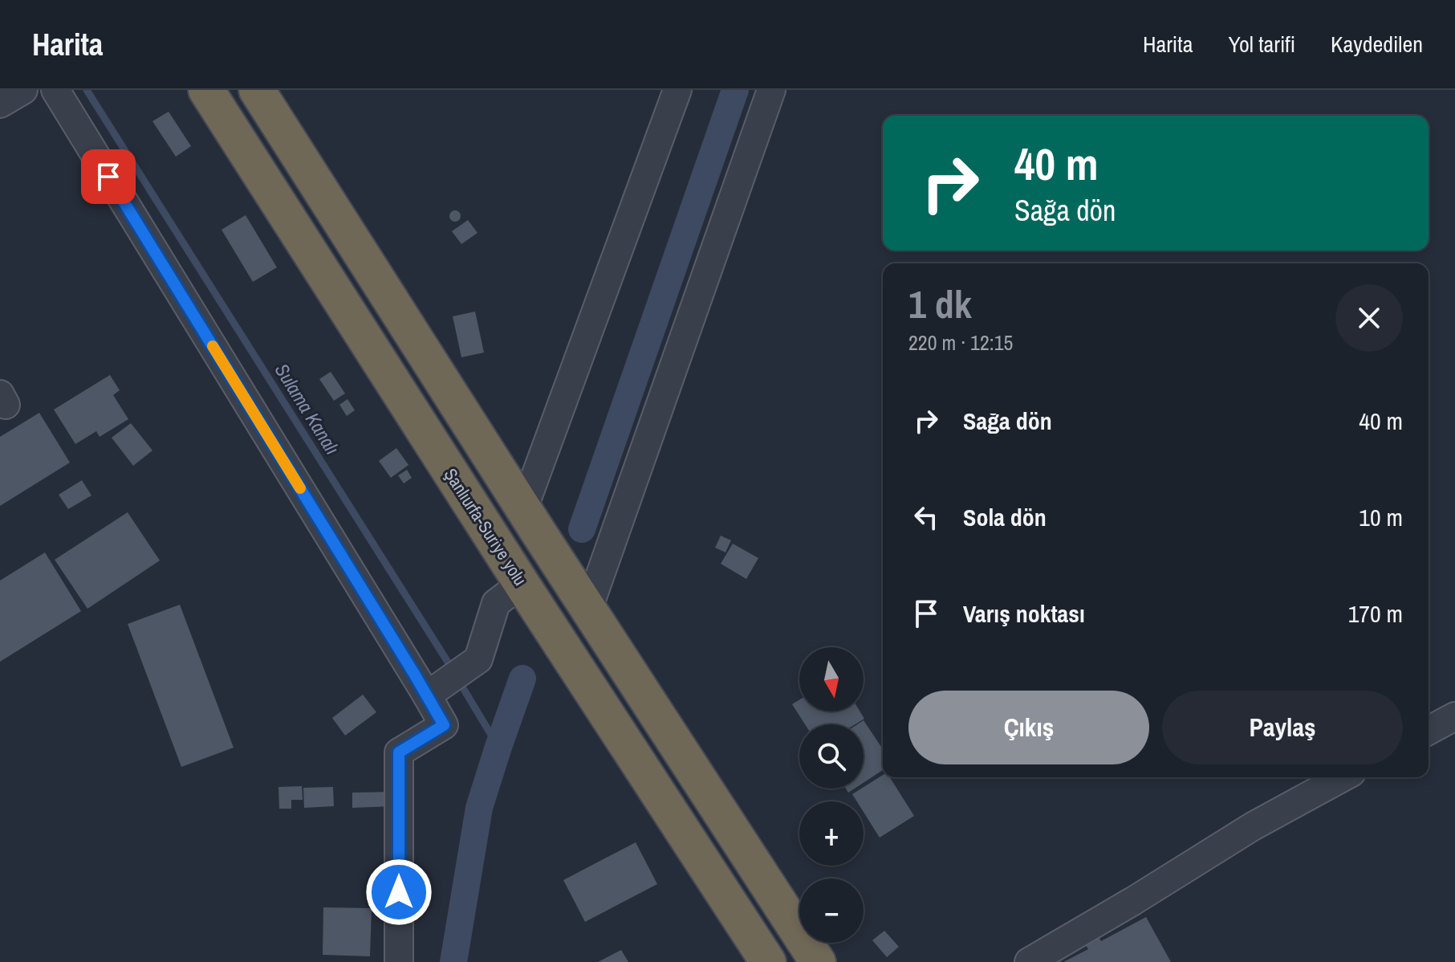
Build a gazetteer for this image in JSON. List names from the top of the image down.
{
  "streets": {
    "highway": ["Şanlıurfa-Suriye yolu"]
  },
  "water": ["Sulama Kanalı"],
  "north": "bottom",
  "page": {
    "header": "Harita",
    "nav": ["Harita", "Yol tarifi", "Kaydedilen"],
    "turn": ["40 m", "Sağa dön"],
    "heading": ["1 dk", "220 m · 12:15"],
    "list": [
      {
        "name": "Sağa dön",
        "value": "40 m"
      },
      {
        "name": "Sola dön",
        "value": "10 m"
      },
      {
        "name": "Varış noktası",
        "value": "170 m"
      }
    ],
    "map_buttons": ["+", "−"],
    "buttons": ["Çıkış", "Paylaş"]
  }
}
